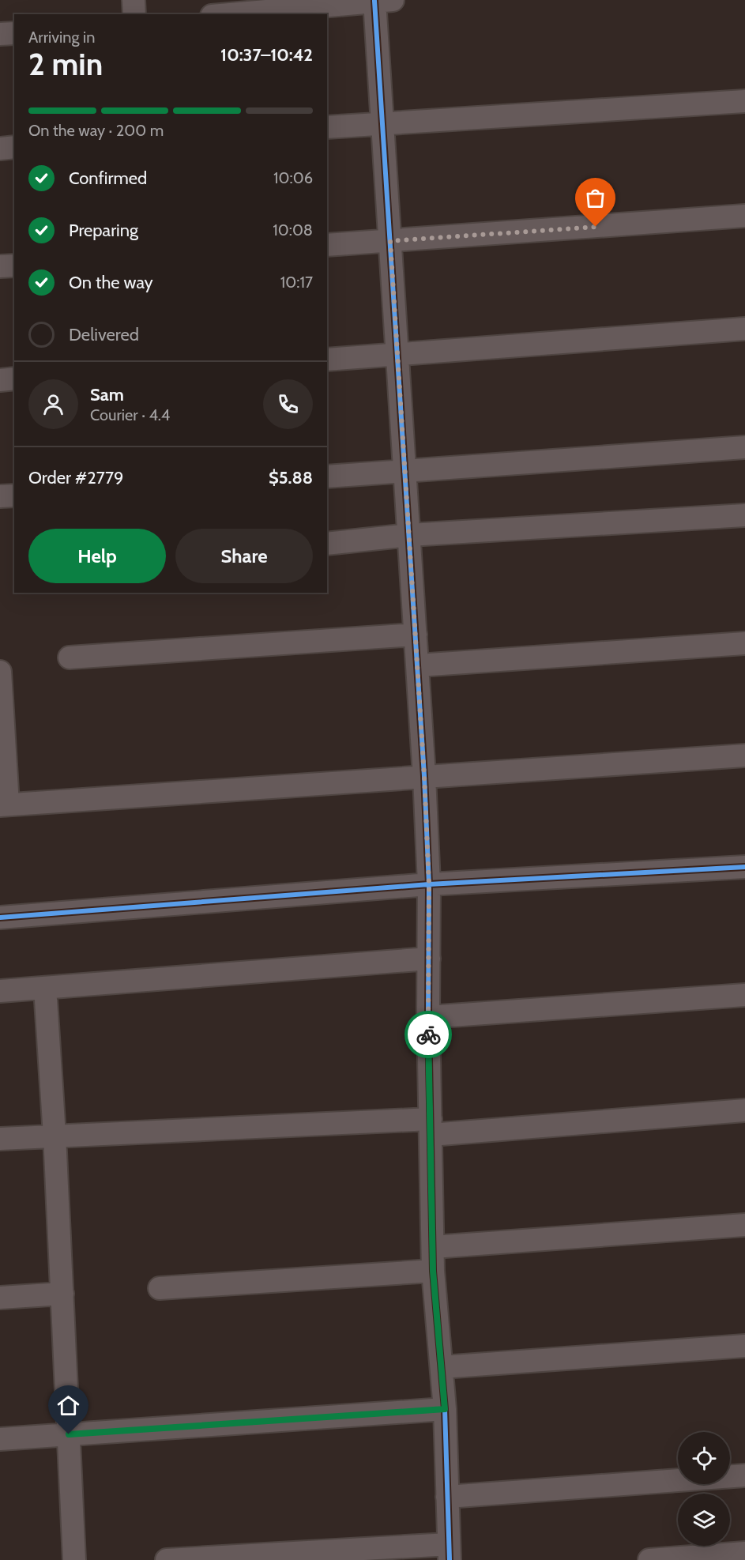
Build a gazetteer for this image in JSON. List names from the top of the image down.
{
  "page": {
    "heading": ["2 min", "Arriving in", "10:37–10:42"],
    "panel": [
      "Sam",
      "Courier · 4.4",
      "Order #2779",
      "$5.88"
    ],
    "bar": "On the way · 200 m",
    "list": [
      ["Confirmed", "10:06"],
      ["Preparing", "10:08"],
      ["On the way", "10:17"],
      "Delivered"
    ],
    "buttons": ["Help", "Share"]
  }
}
